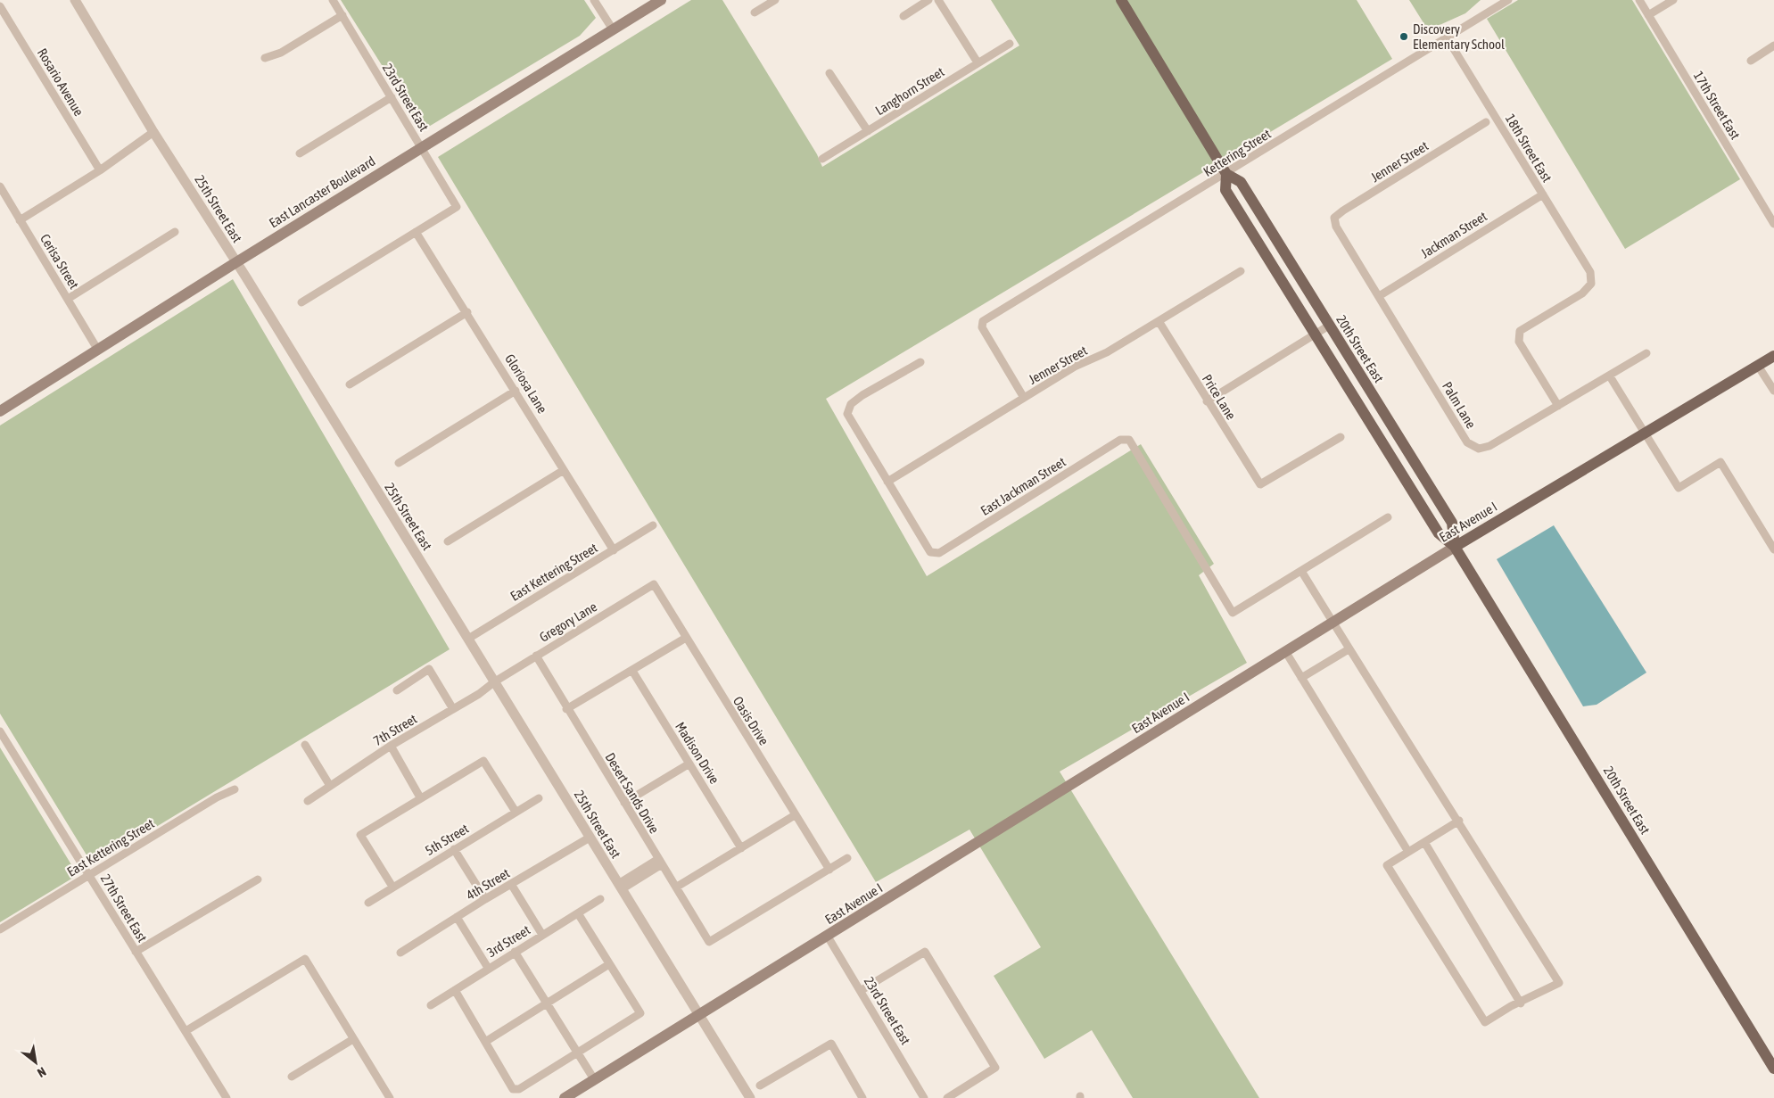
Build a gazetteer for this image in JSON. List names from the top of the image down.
{
  "streets": {
    "main road": ["East Lancaster Boulevard", "20th Street East", "East Avenue I"],
    "street": [
      "Rosario Avenue",
      "Langhorn Street",
      "23rd Street East",
      "17th Street East",
      "18th Street East",
      "Kettering Street",
      "Jenner Street",
      "25th Street East",
      "Jackman Street",
      "Cerisa Street",
      "Gloriosa Lane",
      "Price Lane",
      "Palm Lane",
      "East Jackman Street",
      "East Kettering Street",
      "Gregory Lane",
      "Oasis Drive",
      "7th Street",
      "Madison Drive",
      "Desert Sands Drive",
      "5th Street",
      "4th Street",
      "27th Street East",
      "3rd Street"
    ]
  },
  "crossings": [
    ["23rd Street East", "East Lancaster Boulevard"],
    ["23rd Street East", "Gloriosa Lane"],
    ["23rd Street East", "East Avenue I"],
    ["18th Street East", "Kettering Street"],
    ["18th Street East", "Jackman Street"],
    ["18th Street East", "Palm Lane"],
    ["Kettering Street", "Jenner Street"],
    ["Kettering Street", "20th Street East"],
    ["Jenner Street", "Price Lane"],
    ["Jenner Street", "Palm Lane"],
    ["Jenner Street", "East Jackman Street"],
    ["East Lancaster Boulevard", "25th Street East"],
    ["East Lancaster Boulevard", "Cerisa Street"],
    ["25th Street East", "East Avenue I"],
    ["25th Street East", "East Kettering Street"],
    ["25th Street East", "Gregory Lane"],
    ["25th Street East", "7th Street"],
    ["25th Street East", "4th Street"],
    ["Jackman Street", "Palm Lane"],
    ["20th Street East", "East Avenue I"],
    ["Gloriosa Lane", "East Kettering Street"],
    ["East Kettering Street", "27th Street East"],
    ["Gregory Lane", "Oasis Drive"],
    ["Gregory Lane", "7th Street"],
    ["Gregory Lane", "Desert Sands Drive"],
    ["Oasis Drive", "Desert Sands Drive"]
  ],
  "places": ["Discovery Elementary School"],
  "north": "bottom right"
}
